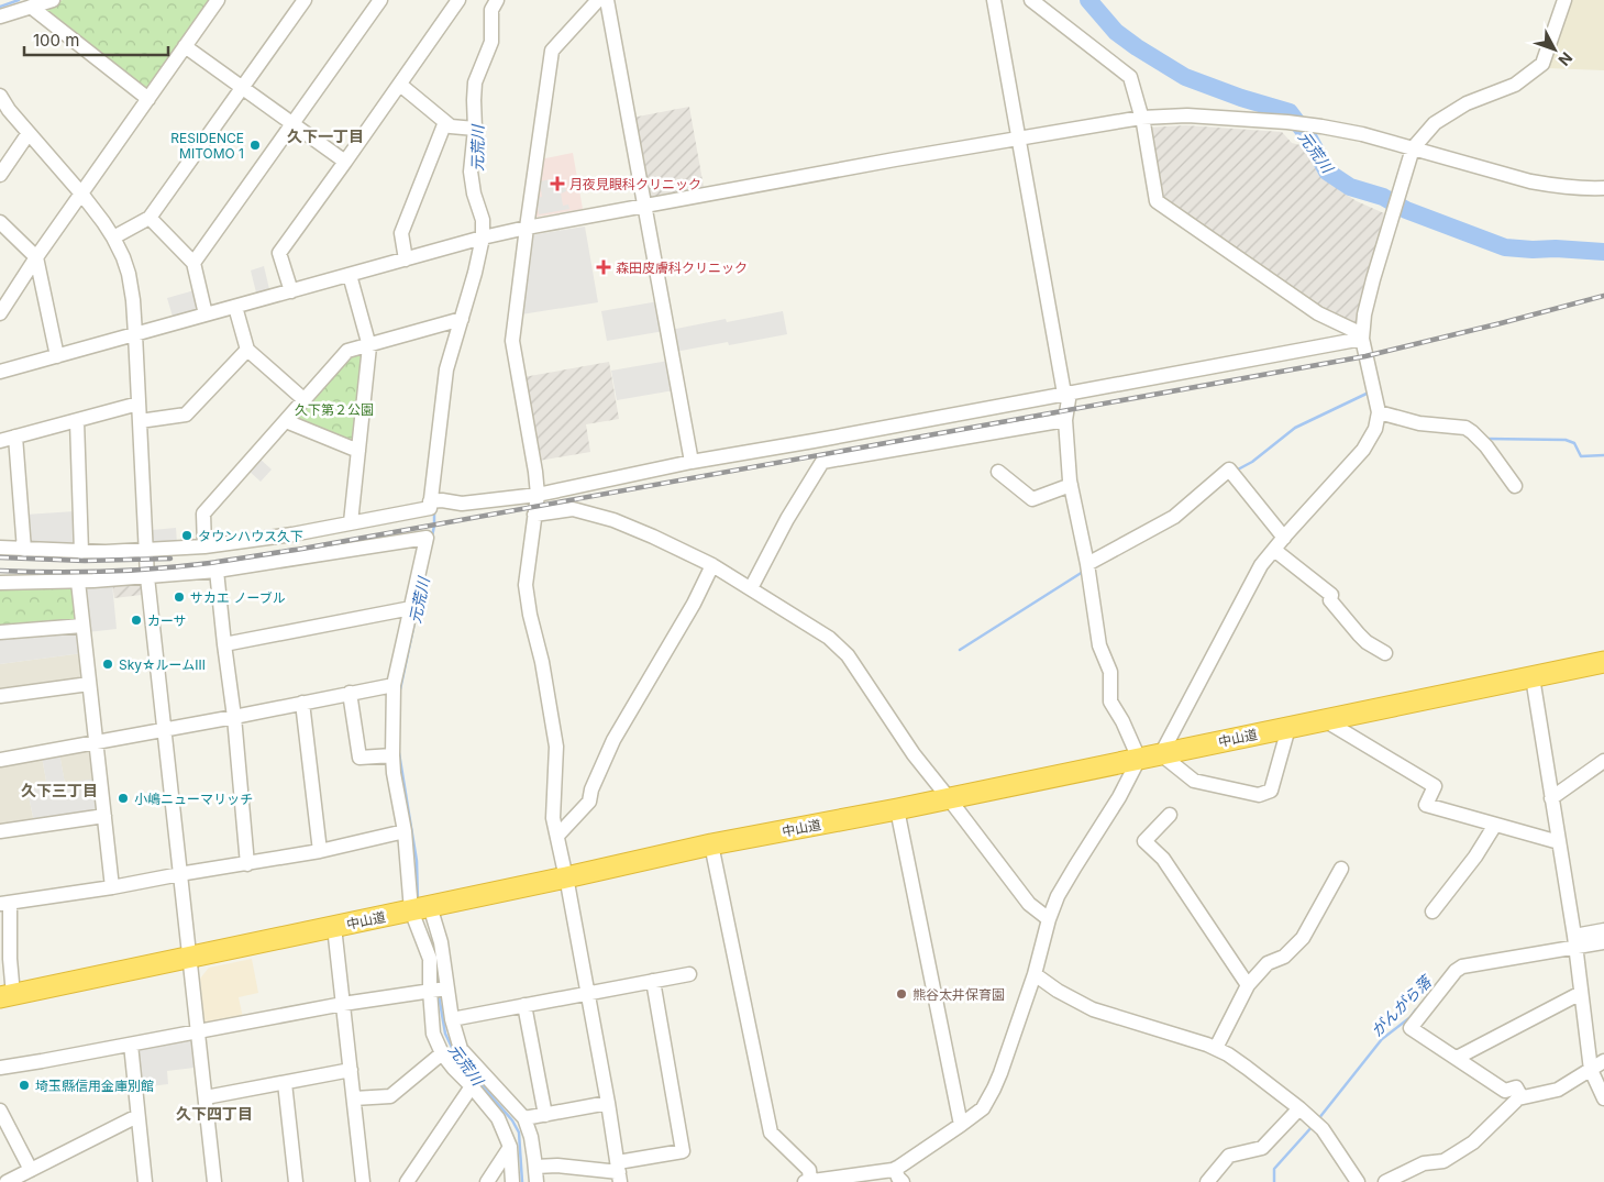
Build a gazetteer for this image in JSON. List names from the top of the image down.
{
  "streets": {
    "highway": ["中山道"]
  },
  "districts": ["久下一丁目", "久下三丁目", "久下四丁目"],
  "water": ["元荒川", "がんがら落"],
  "parks": ["久下第２公園"],
  "places": {
    "other": [
      "RESIDENCE MITOMO 1",
      "タウンハウス久下",
      "サカエ ノーブル",
      "カーサ",
      "Sky☆ルームⅢ",
      "小嶋ニューマリッチ",
      "熊谷太井保育園",
      "埼玉縣信用金庫別館"
    ],
    "health": ["月夜見眼科クリニック", "森田皮膚科クリニック"]
  },
  "scale_bar": "100 m",
  "north": "bottom right"
}
